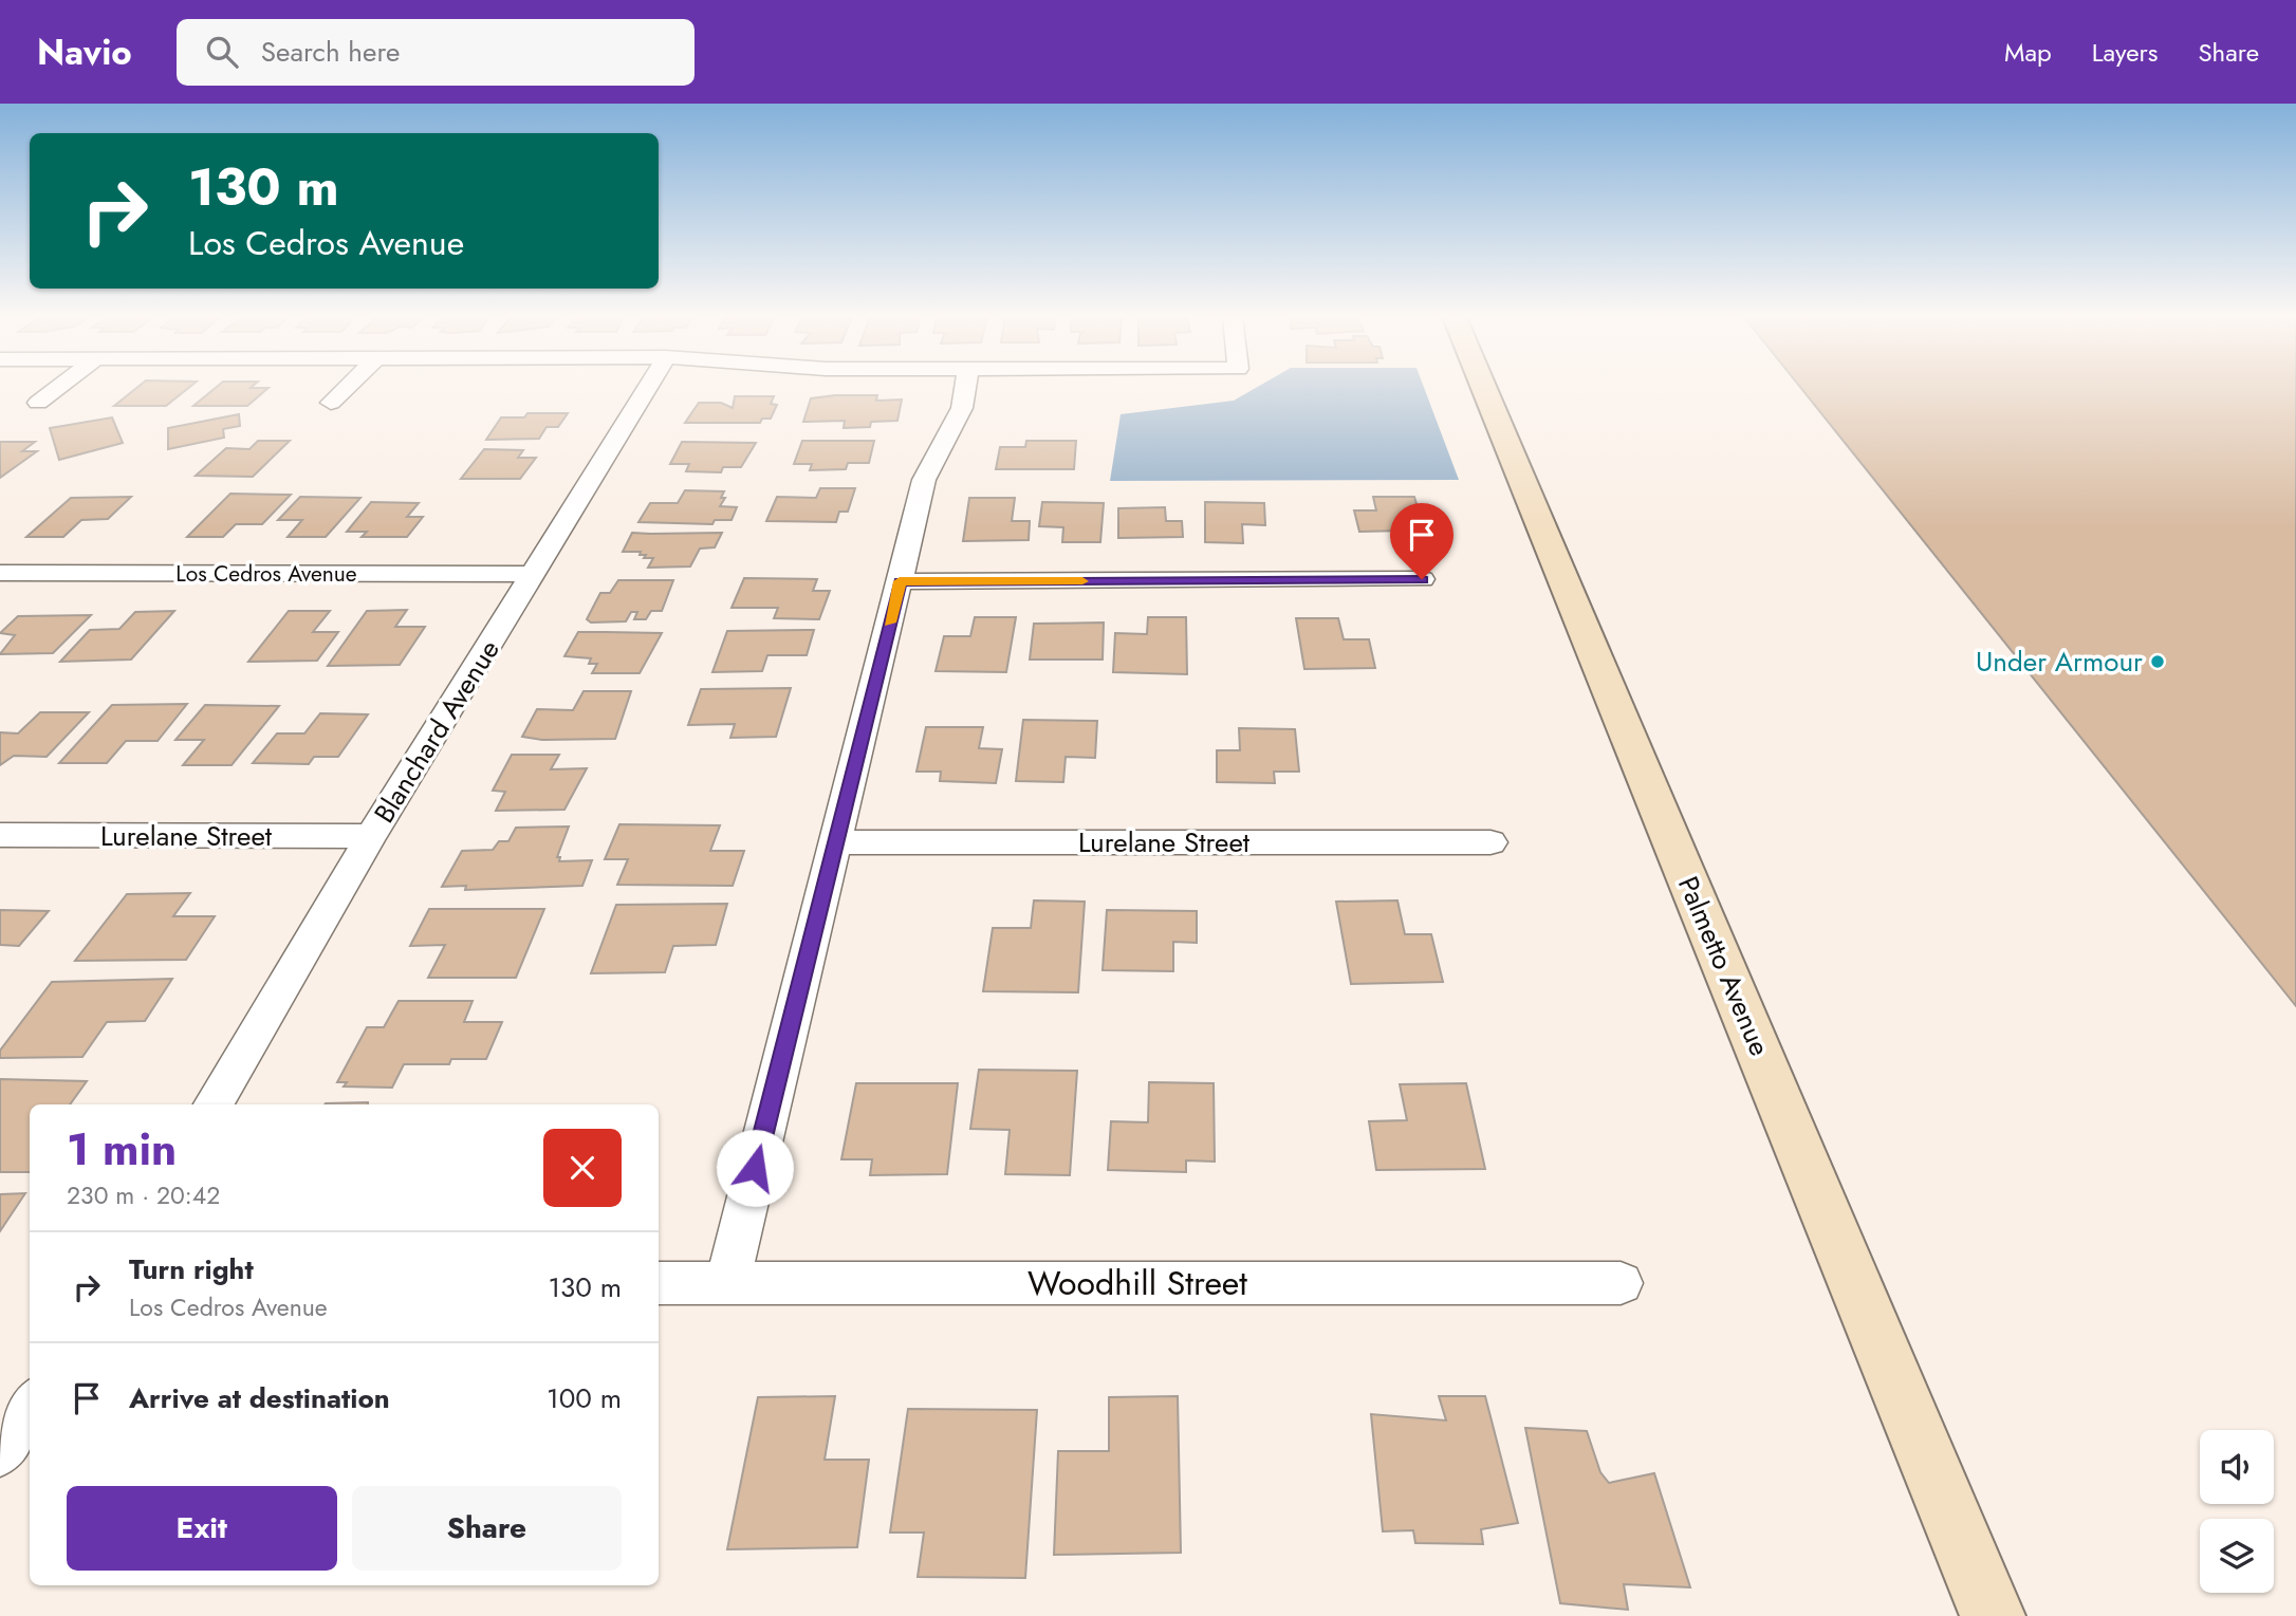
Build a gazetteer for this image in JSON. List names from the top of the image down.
{
  "streets": {
    "street": [
      "Los Cedros Avenue",
      "Blanchard Avenue",
      "Lurelane Street",
      "Palmetto Avenue",
      "Woodhill Street"
    ]
  },
  "crossings": [
    ["Los Cedros Avenue", "Blanchard Avenue"],
    ["Blanchard Avenue", "Lurelane Street"]
  ],
  "places": ["Under Armour"],
  "page": {
    "header": "Navio",
    "search": "Search here",
    "nav": ["Map", "Layers", "Share"],
    "turn": ["130 m", "Los Cedros Avenue"],
    "heading": ["1 min", "230 m · 20:42"],
    "list": [
      {
        "name": "Turn right",
        "note": "Los Cedros Avenue",
        "value": "130 m"
      },
      {
        "name": "Arrive at destination",
        "value": "100 m"
      }
    ],
    "buttons": ["Exit", "Share"]
  }
}
